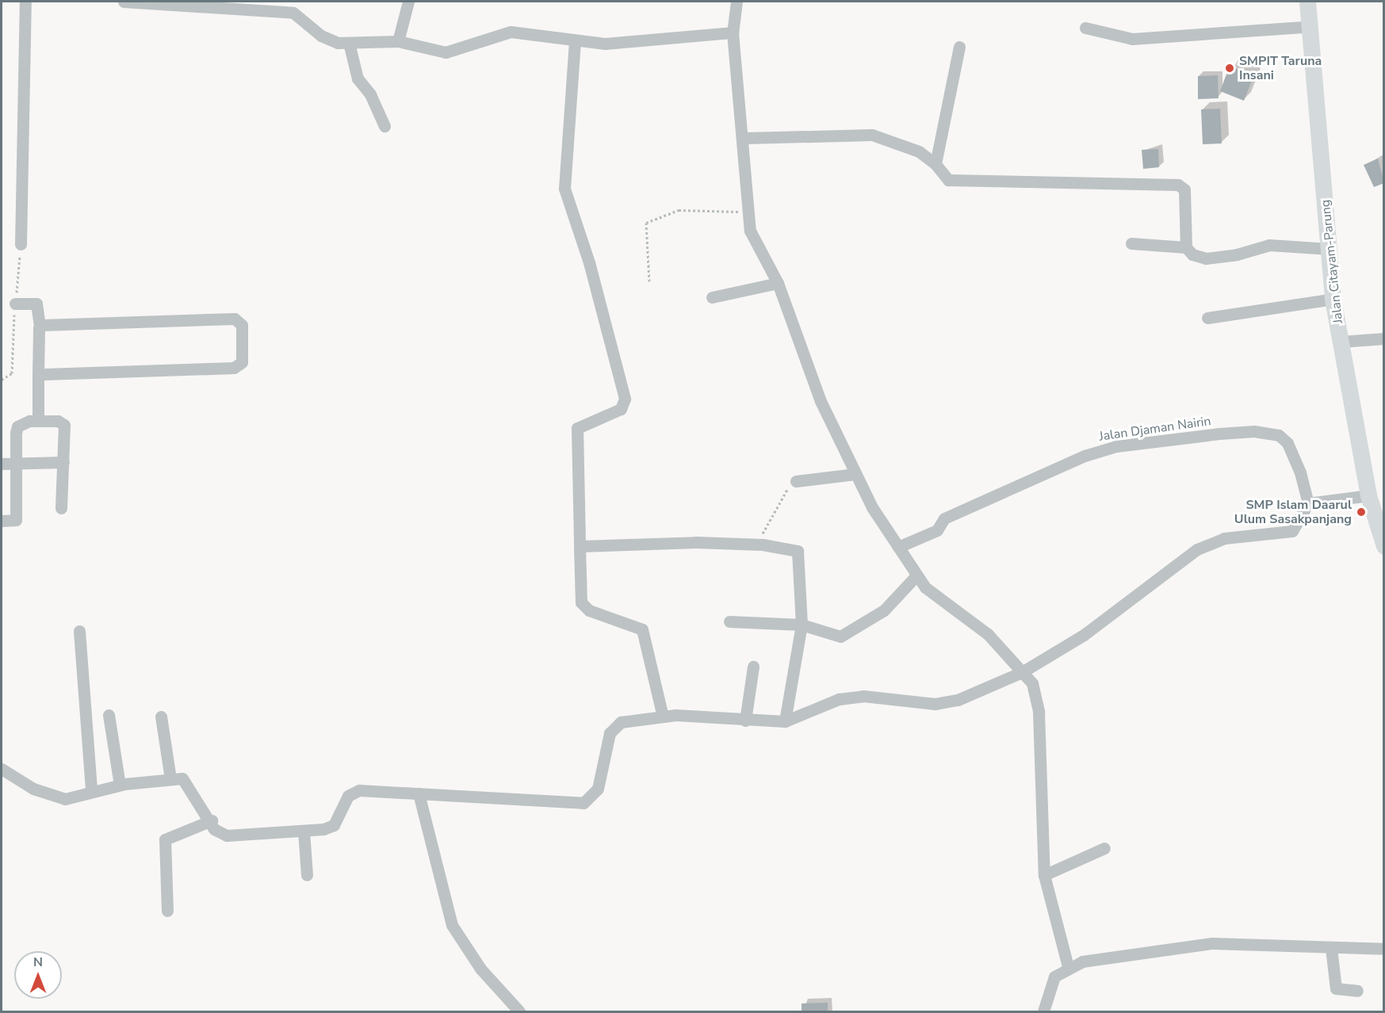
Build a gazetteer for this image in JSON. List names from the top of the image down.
{
  "streets": {
    "main road": ["Jalan Citayam-Parung"],
    "street": ["Jalan Djaman Nairin"]
  },
  "places": ["SMPIT Taruna Insani", "SMP Islam Daarul Ulum Sasakpanjang"],
  "north": "top"
}
